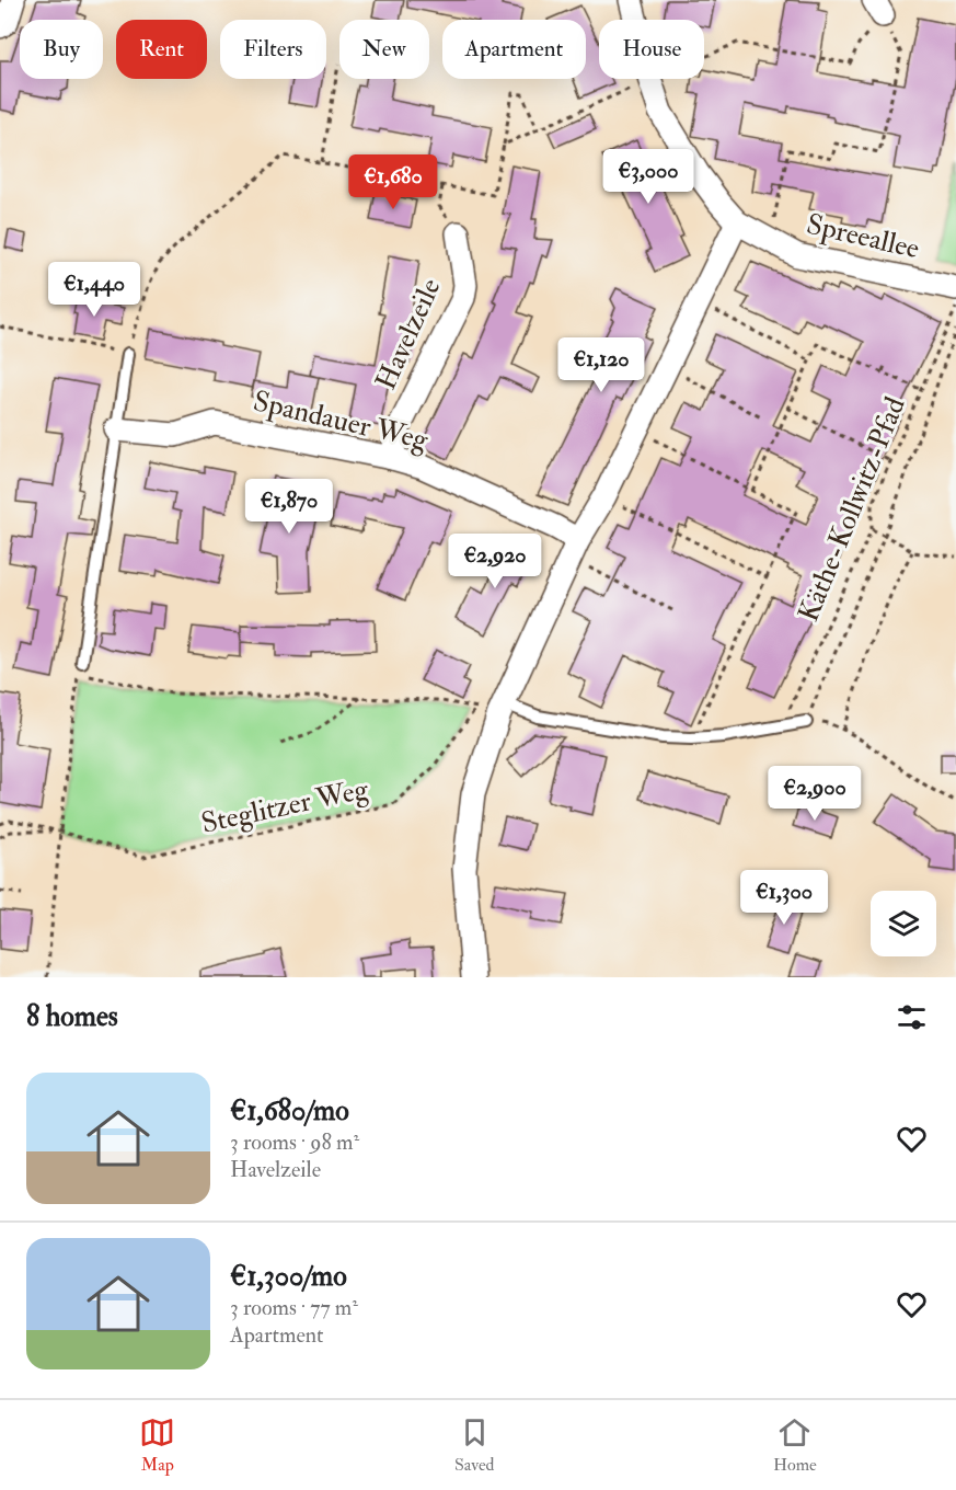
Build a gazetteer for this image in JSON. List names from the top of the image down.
{
  "streets": {
    "street": ["Spreeallee", "Havelzeile", "Spandauer Weg"],
    "path": ["Käthe-Kollwitz-Pfad", "Steglitzer Weg"]
  },
  "crossings": [
    ["Havelzeile", "Spandauer Weg"]
  ],
  "page": {
    "chip": [
      "Buy",
      "Rent",
      "Filters",
      "New",
      "Apartment",
      "House"
    ],
    "price": [
      "€3,000",
      "€1,680",
      "€1,440",
      "€1,120",
      "€1,870",
      "€2,920",
      "€2,900",
      "€1,300"
    ],
    "heading": "8 homes",
    "list": [
      {
        "name": "€1,680/mo",
        "note": "3 rooms · 98 m² · Havelzeile"
      },
      {
        "name": "€1,300/mo",
        "note": "3 rooms · 77 m² · Apartment"
      }
    ],
    "tabs": ["Map", "Saved", "Home"]
  }
}
